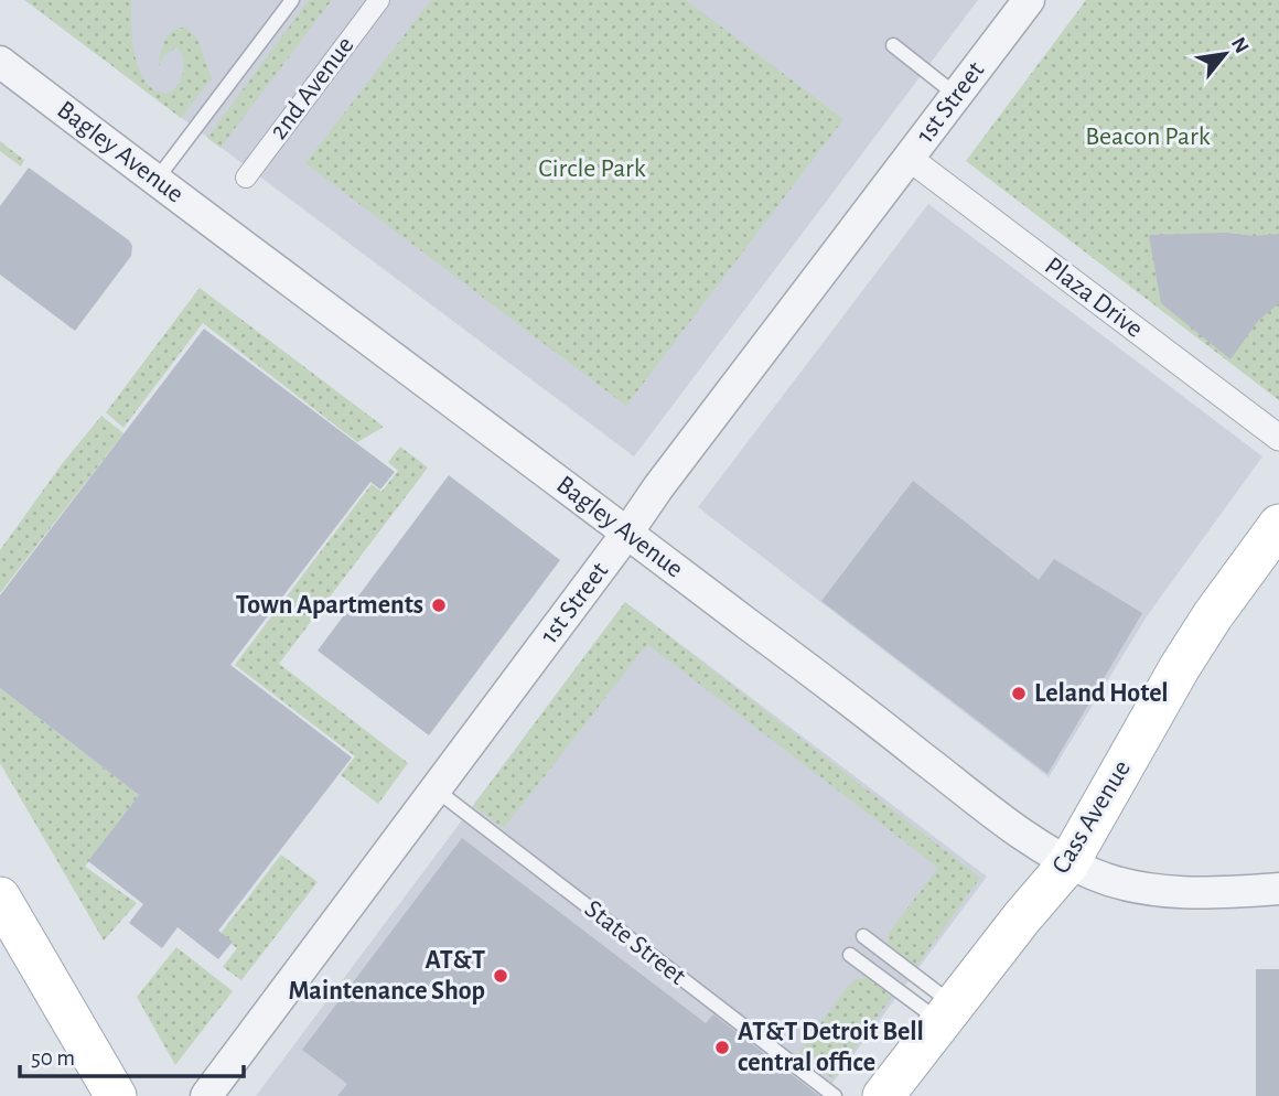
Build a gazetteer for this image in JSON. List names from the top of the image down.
{
  "streets": {
    "main road": ["Cass Avenue"],
    "street": [
      "2nd Avenue",
      "1st Street",
      "Bagley Avenue",
      "Plaza Drive"
    ],
    "lane": ["State Street"]
  },
  "crossings": [
    ["1st Street", "Bagley Avenue"],
    ["1st Street", "Plaza Drive"],
    ["1st Street", "State Street"],
    ["Bagley Avenue", "Cass Avenue"]
  ],
  "parks": ["Beacon Park", "Circle Park"],
  "places": [
    "Town Apartments",
    "Leland Hotel",
    "AT&T Maintenance Shop",
    "AT&T Detroit Bell central office"
  ],
  "scale_bar": "50 m",
  "north": "top right"
}
